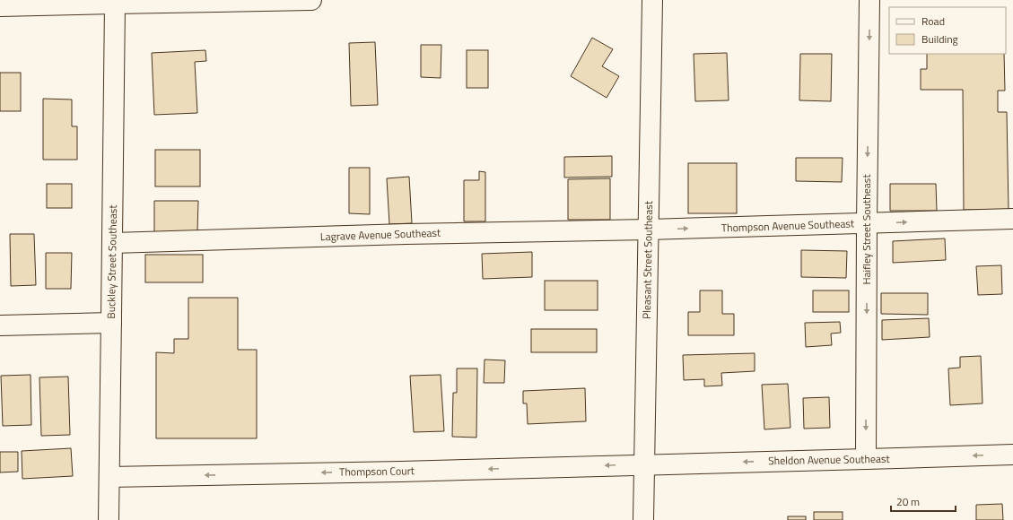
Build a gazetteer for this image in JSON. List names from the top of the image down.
{
  "streets": {
    "street": [
      "Thompson Avenue Southeast",
      "Haifley Street Southeast",
      "Lagrave Avenue Southeast",
      "Pleasant Street Southeast",
      "Buckley Street Southeast",
      "Sheldon Avenue Southeast",
      "Thompson Court"
    ]
  },
  "crossings": [
    ["Thompson Avenue Southeast", "Haifley Street Southeast"],
    ["Thompson Avenue Southeast", "Lagrave Avenue Southeast"],
    ["Thompson Avenue Southeast", "Pleasant Street Southeast"],
    ["Haifley Street Southeast", "Sheldon Avenue Southeast"],
    ["Lagrave Avenue Southeast", "Pleasant Street Southeast"],
    ["Lagrave Avenue Southeast", "Buckley Street Southeast"],
    ["Pleasant Street Southeast", "Sheldon Avenue Southeast"],
    ["Pleasant Street Southeast", "Thompson Court"],
    ["Buckley Street Southeast", "Thompson Court"],
    ["Sheldon Avenue Southeast", "Thompson Court"]
  ],
  "one_way": [
    "Thompson Avenue Southeast",
    "Haifley Street Southeast",
    "Sheldon Avenue Southeast",
    "Thompson Court"
  ],
  "legend": ["Road", "Building"],
  "scale_bar": "20 m"
}
